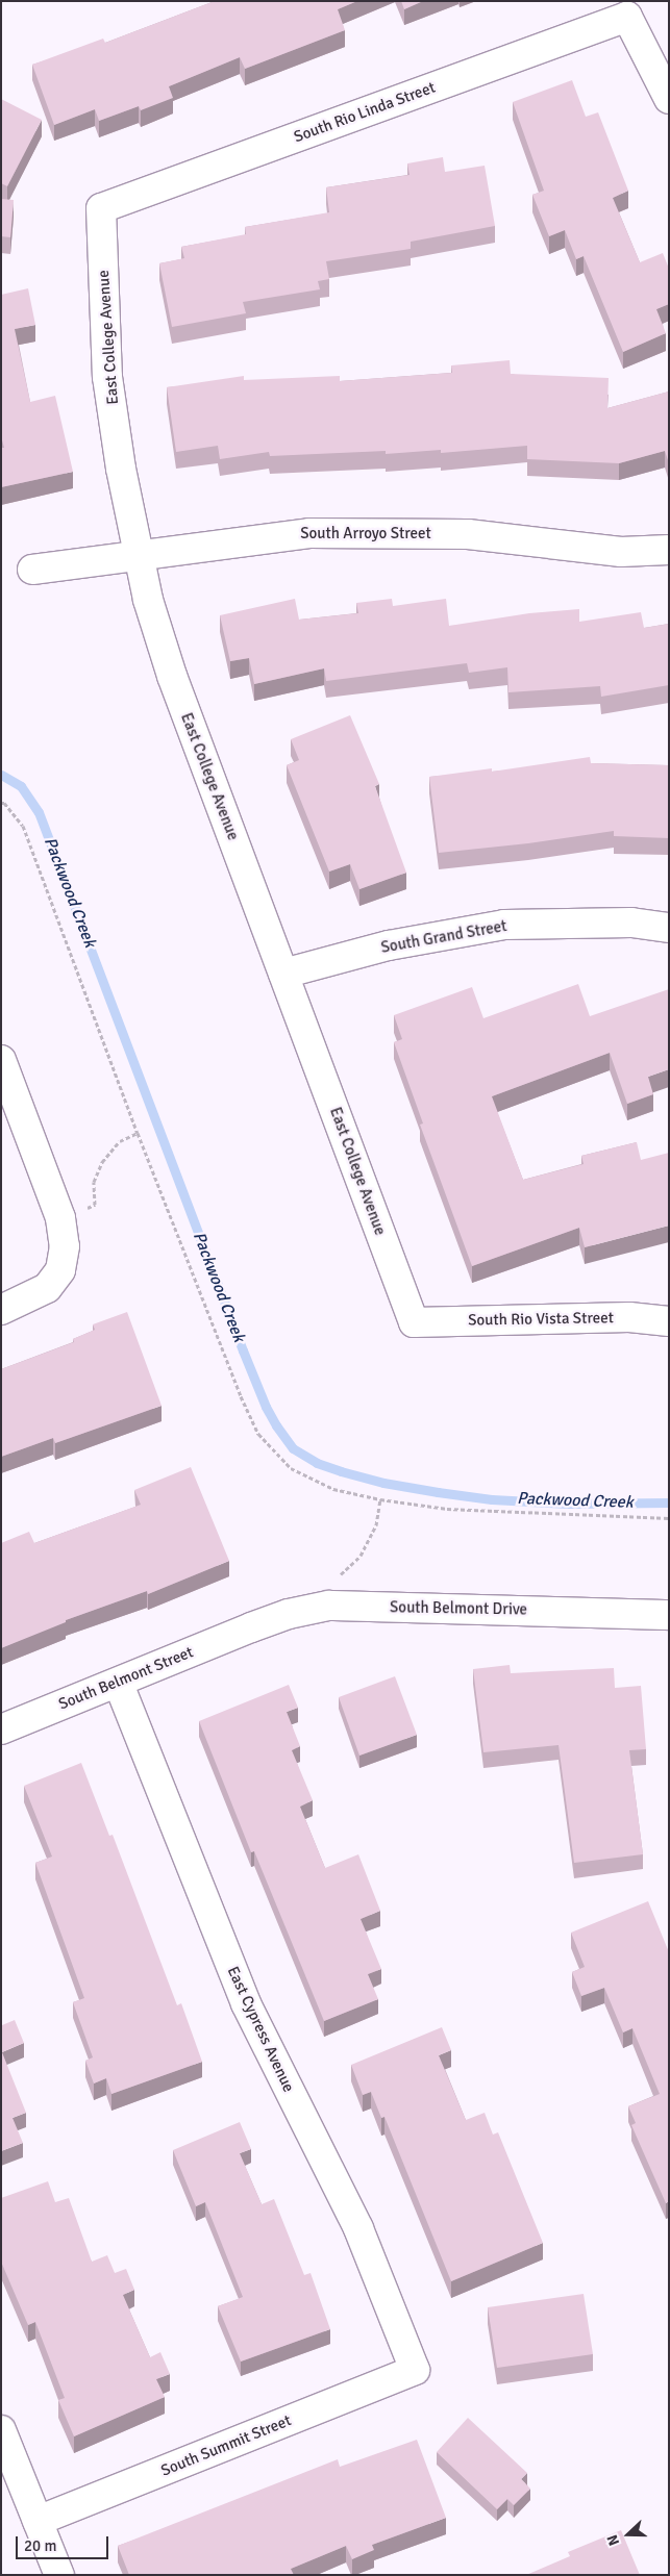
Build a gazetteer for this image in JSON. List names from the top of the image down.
{
  "streets": {
    "street": [
      "South Rio Linda Street",
      "East College Avenue",
      "South Arroyo Street",
      "South Grand Street",
      "South Rio Vista Street",
      "South Belmont Drive",
      "South Belmont Street",
      "East Cypress Avenue",
      "South Summit Street"
    ]
  },
  "crossings": [
    ["South Rio Linda Street", "East College Avenue"],
    ["East College Avenue", "South Arroyo Street"],
    ["East College Avenue", "South Grand Street"],
    ["East College Avenue", "South Rio Vista Street"],
    ["South Belmont Drive", "South Belmont Street"],
    ["South Belmont Street", "East Cypress Avenue"],
    ["East Cypress Avenue", "South Summit Street"]
  ],
  "water": ["Packwood Creek"],
  "scale_bar": "20 m",
  "north": "left"
}
